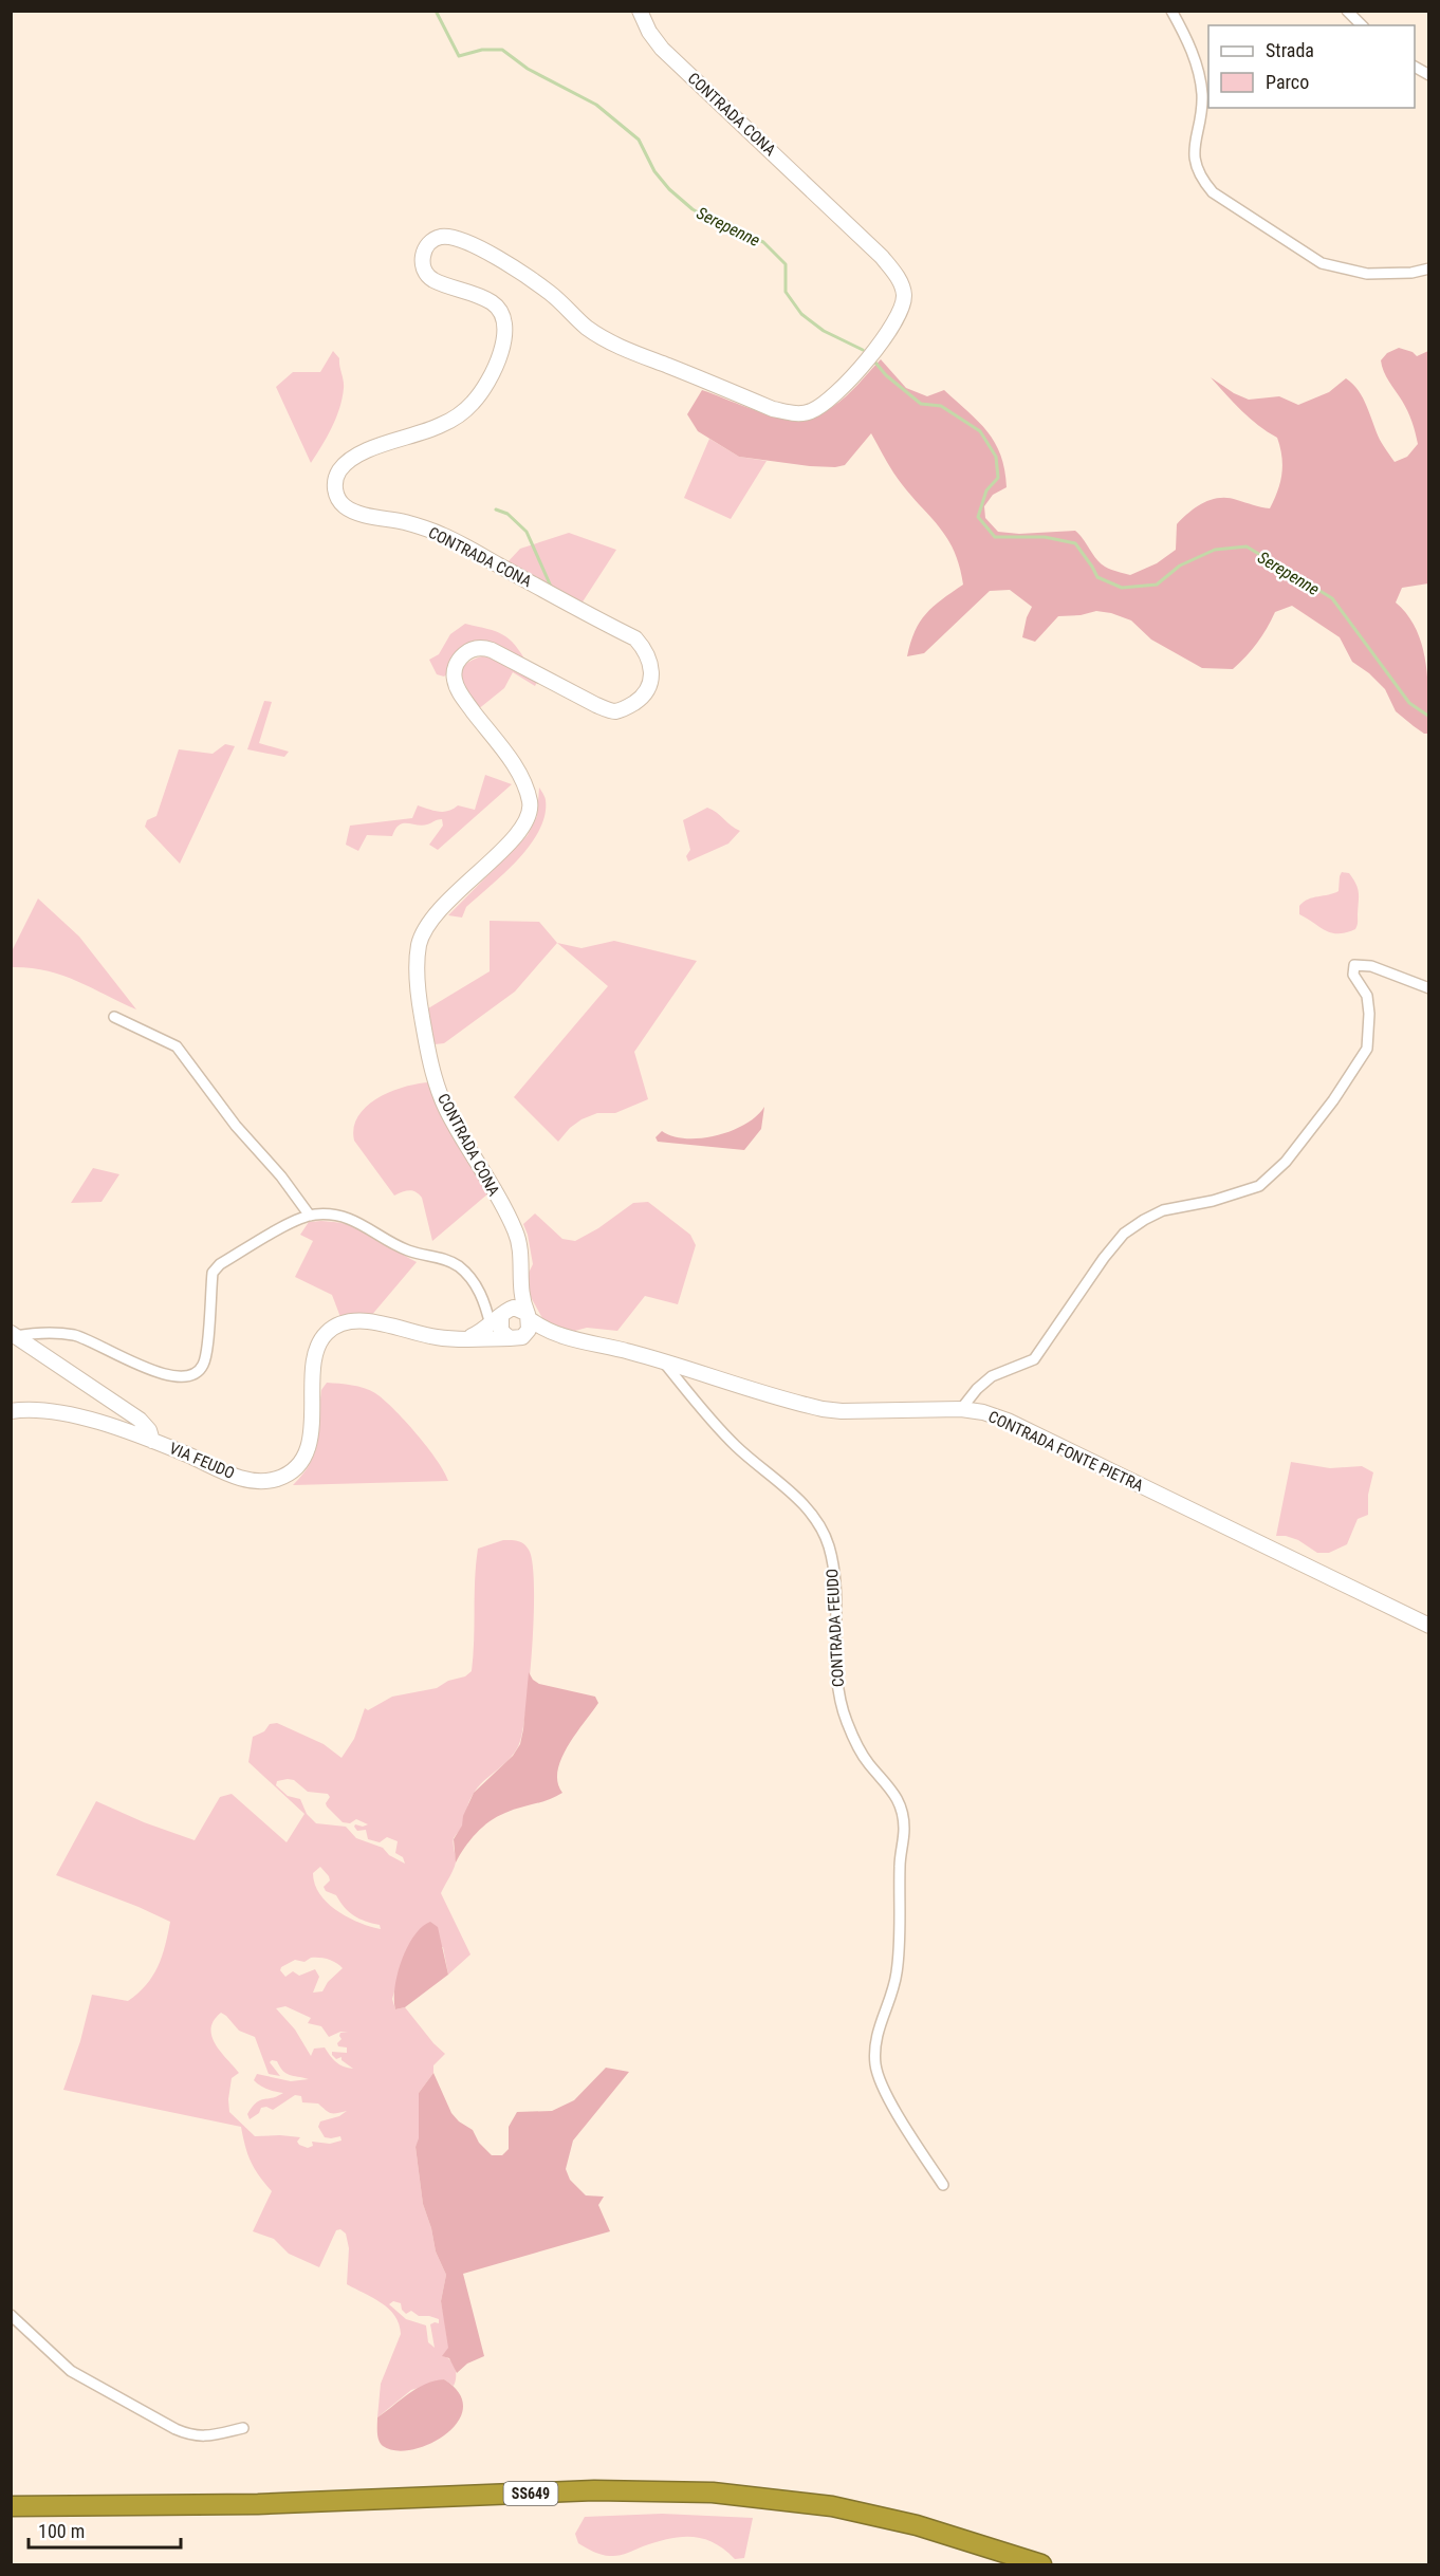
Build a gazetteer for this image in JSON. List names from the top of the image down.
{
  "streets": {
    "highway": ["SS649"],
    "main road": ["CONTRADA CONA", "CONTRADA FONTE PIETRA", "VIA FEUDO"],
    "street": ["CONTRADA FEUDO"]
  },
  "crossings": [
    ["CONTRADA CONA", "VIA FEUDO"],
    ["CONTRADA FONTE PIETRA", "VIA FEUDO"],
    ["CONTRADA FONTE PIETRA", "CONTRADA FEUDO"]
  ],
  "water": ["Serepenne"],
  "legend": ["Strada", "Parco"],
  "scale_bar": "100 m"
}
